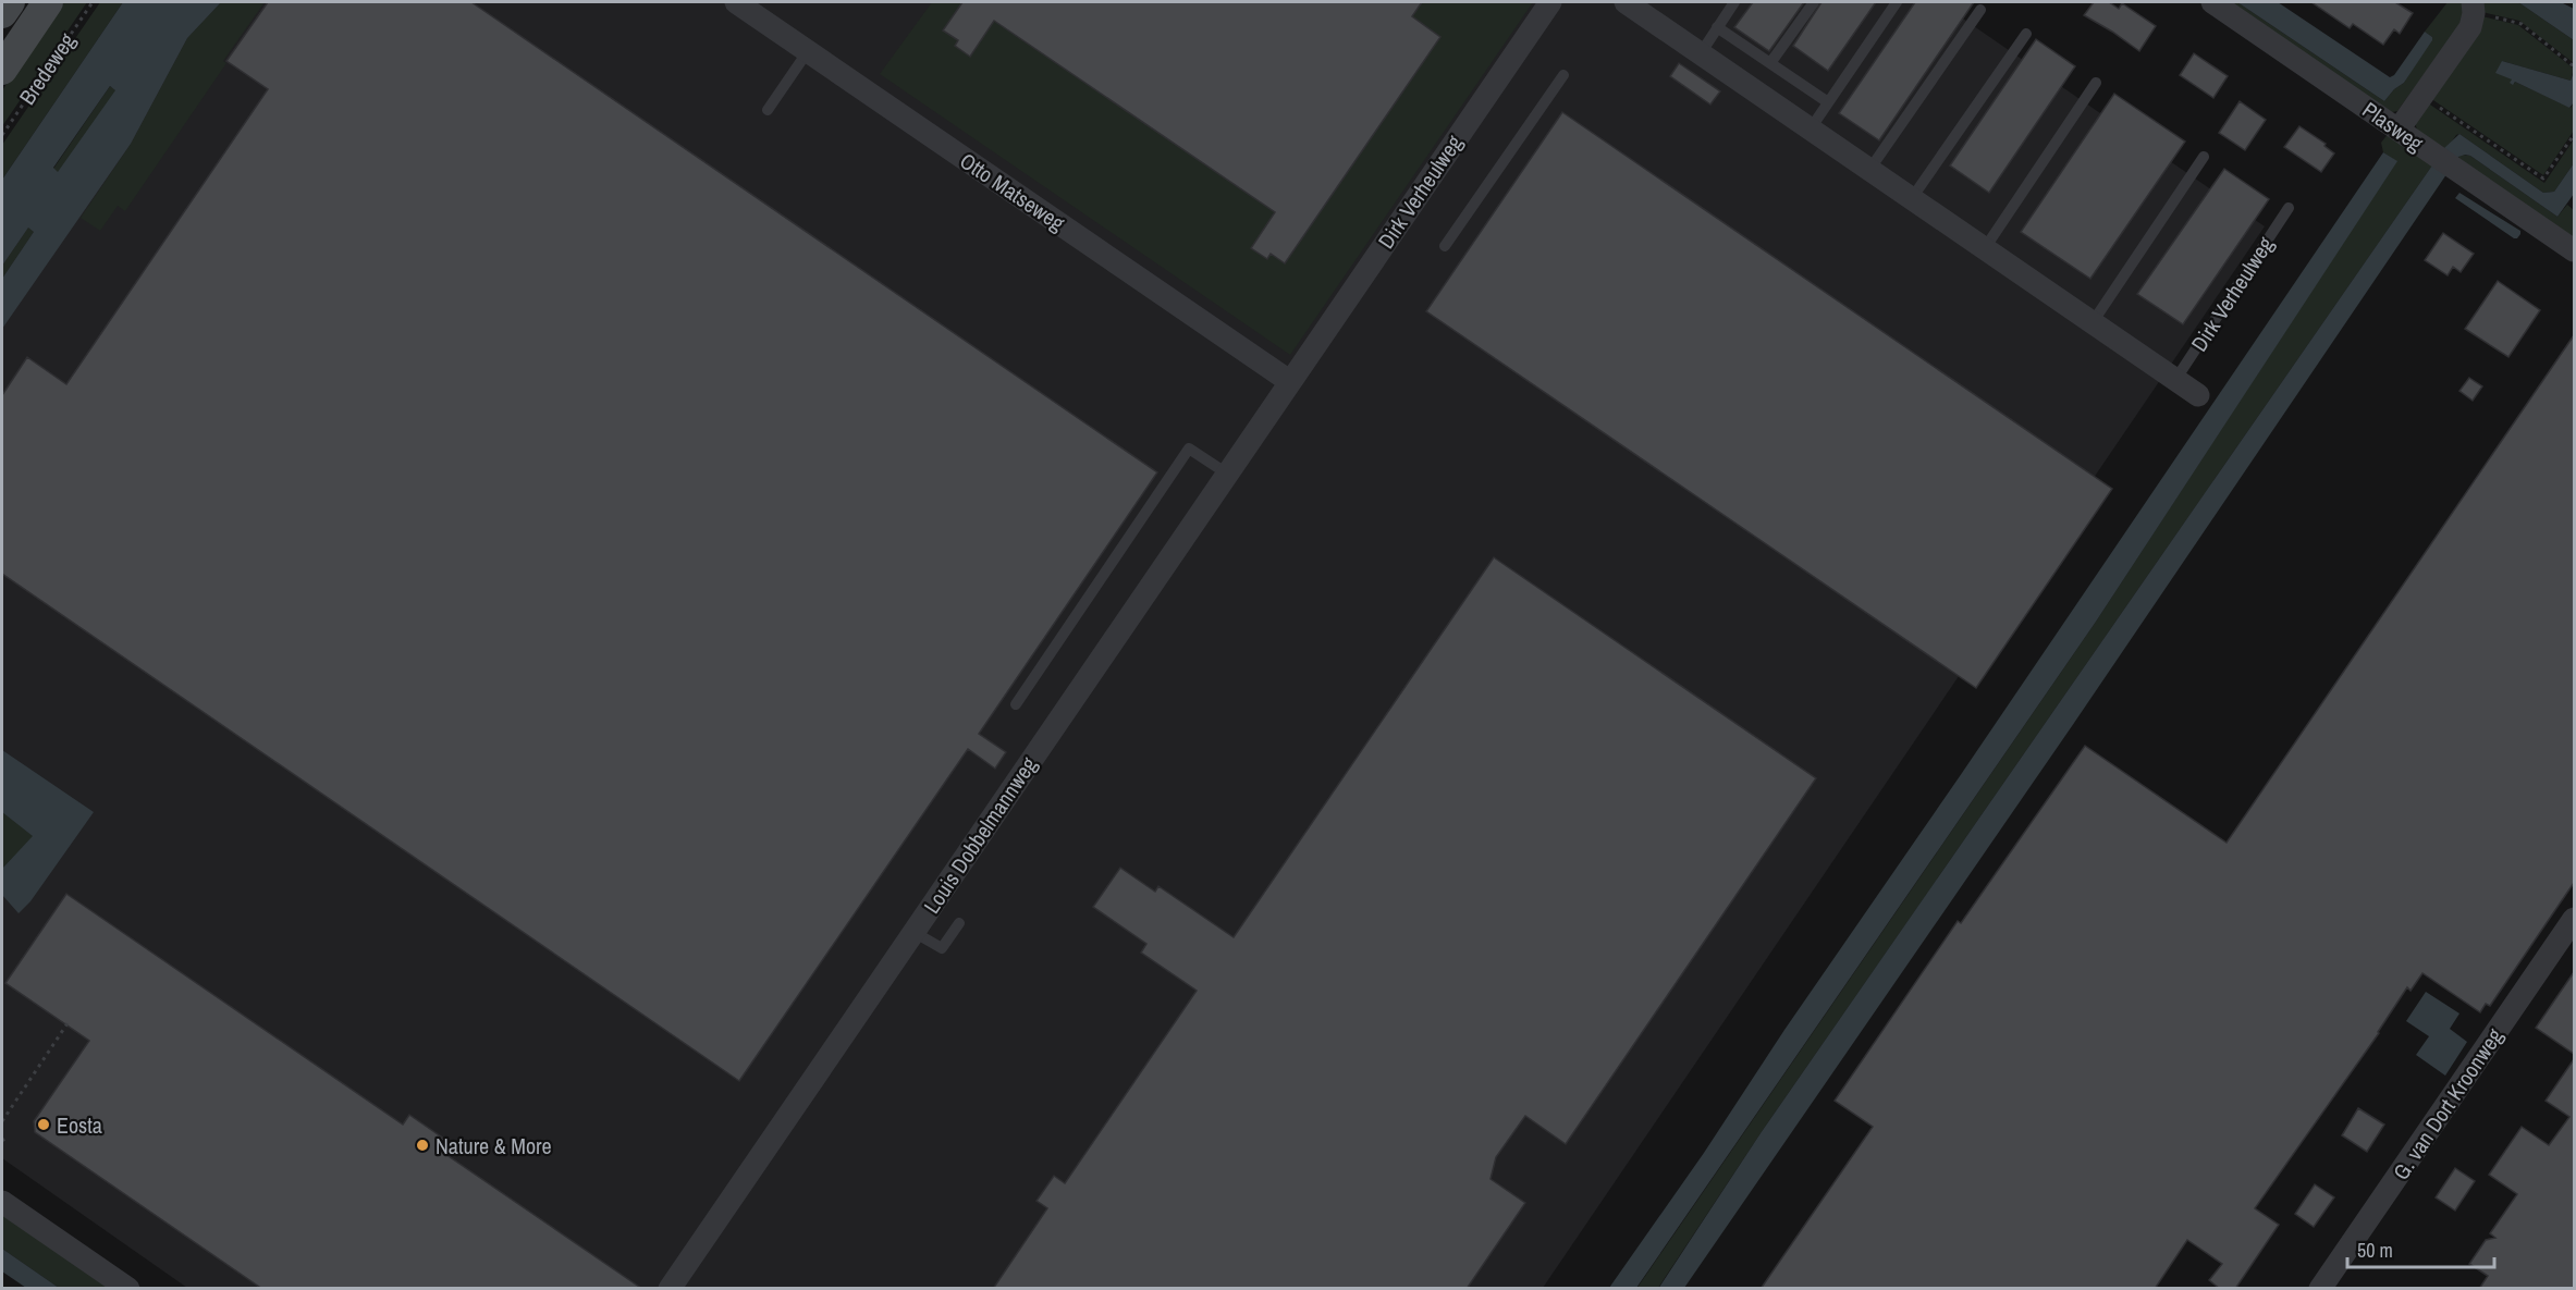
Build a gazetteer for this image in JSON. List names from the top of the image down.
{
  "streets": {
    "main road": ["Bredeweg"],
    "street": [
      "Plasweg",
      "Otto Matseweg",
      "Dirk Verheulweg",
      "Louis Dobbelmannweg",
      "G. van Dort Kroonweg"
    ]
  },
  "crossings": [
    ["Otto Matseweg", "Dirk Verheulweg"],
    ["Otto Matseweg", "Louis Dobbelmannweg"],
    ["Dirk Verheulweg", "Louis Dobbelmannweg"]
  ],
  "places": ["Eosta", "Nature & More"],
  "scale_bar": "50 m"
}
